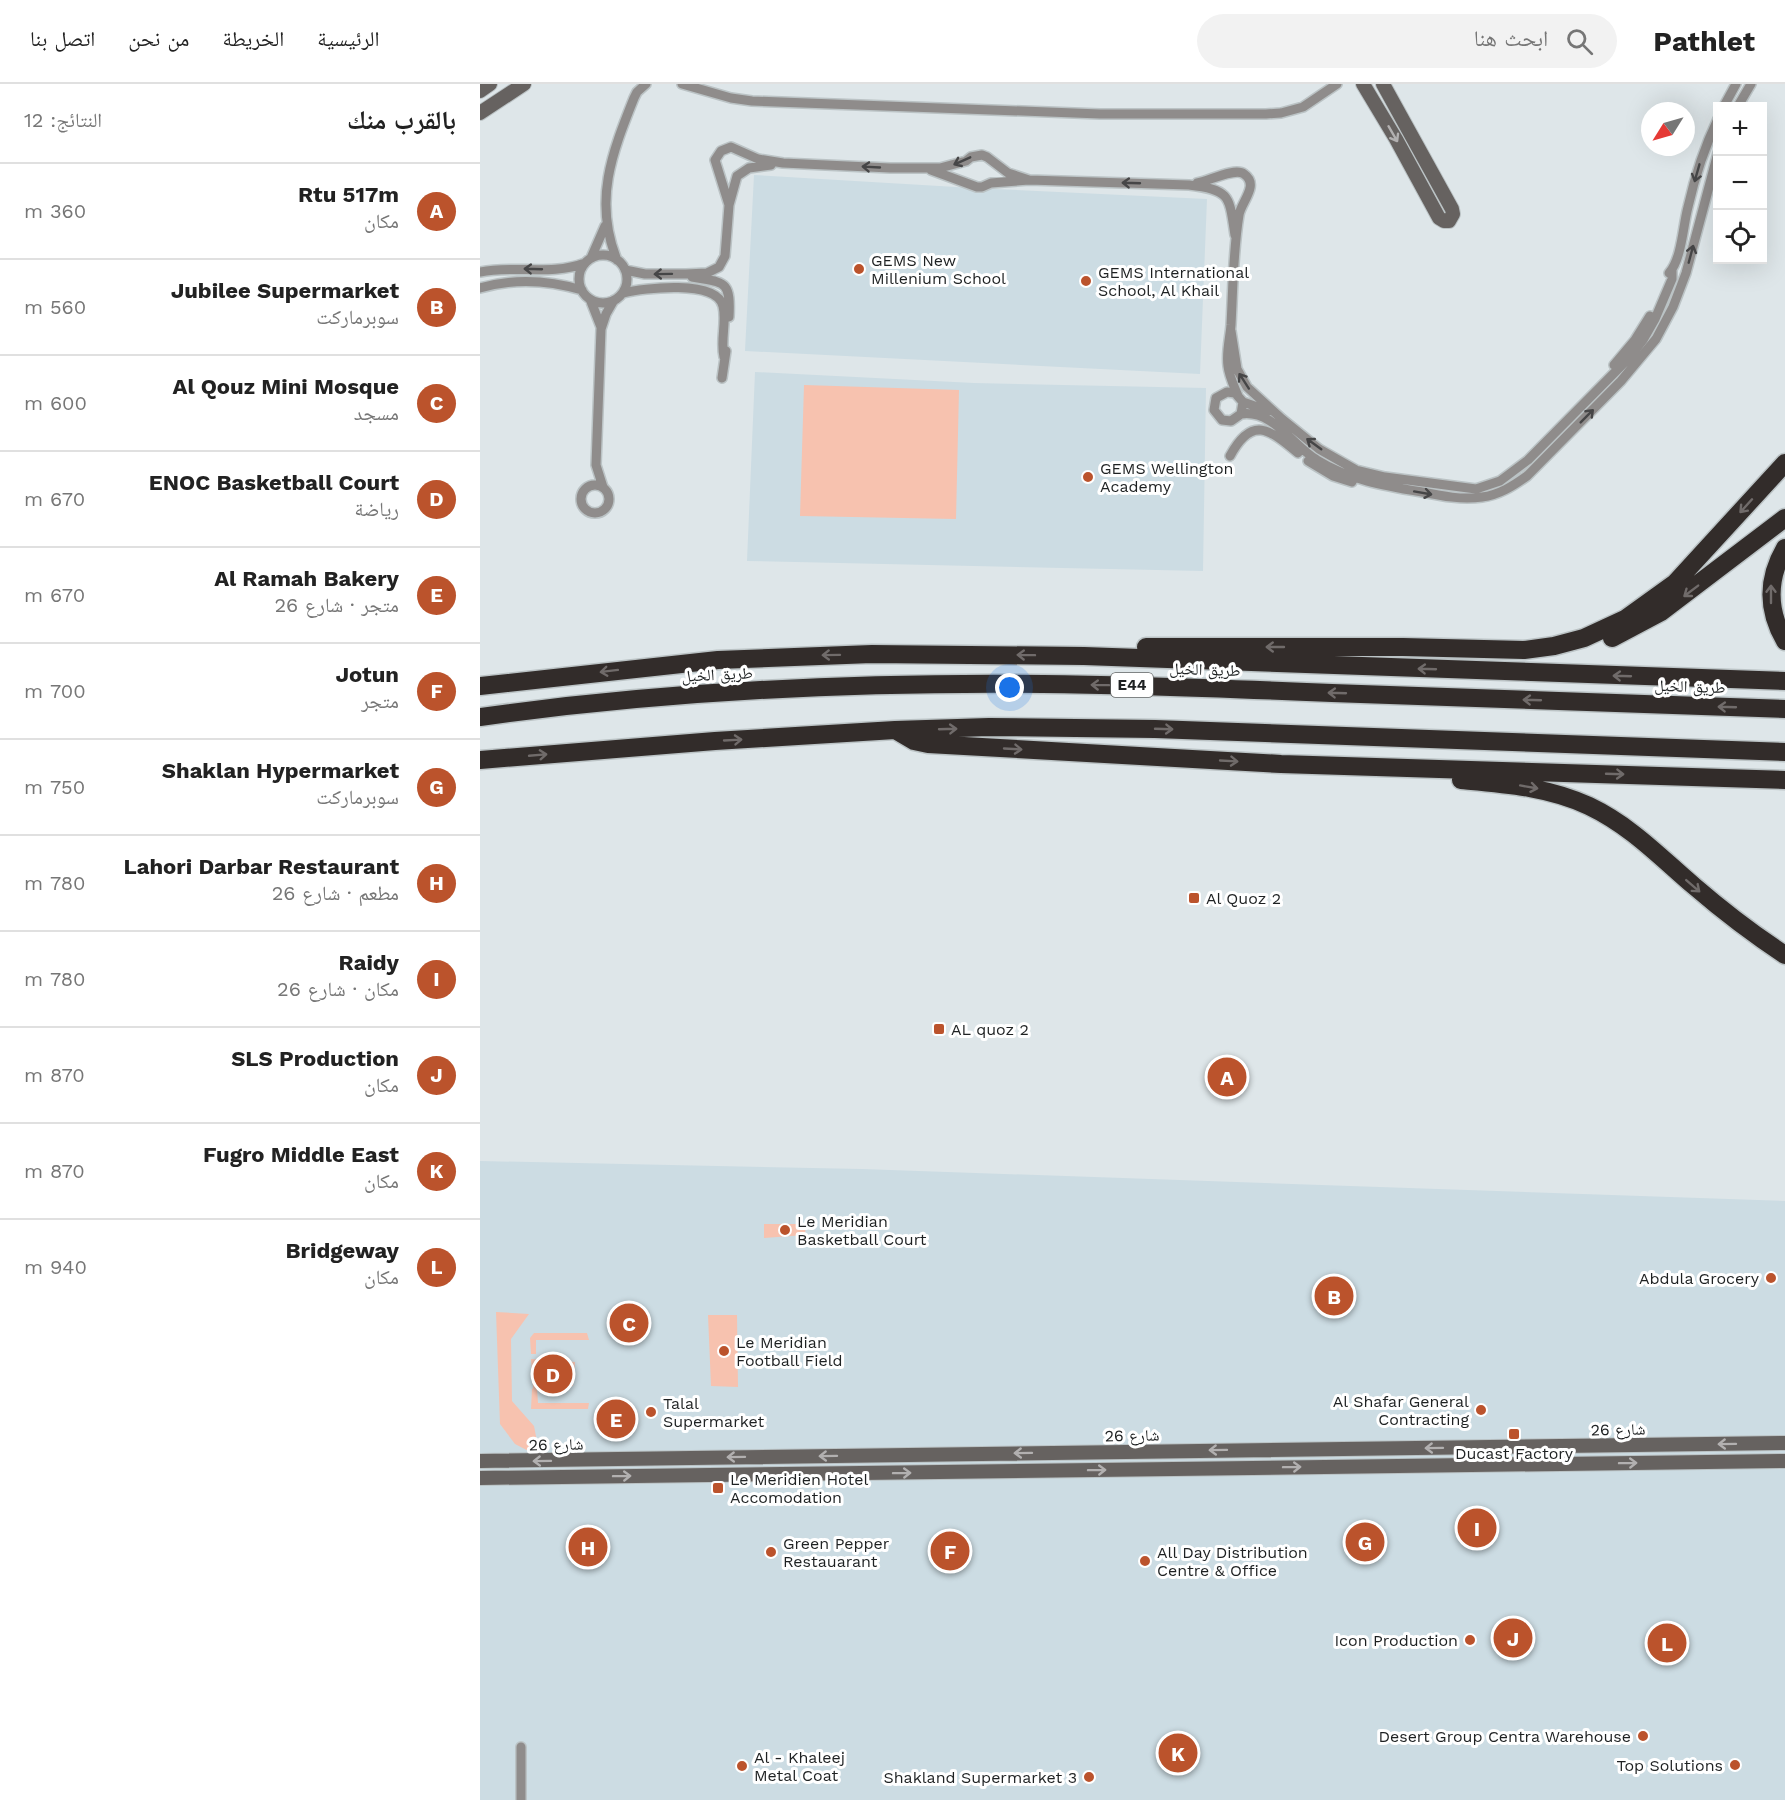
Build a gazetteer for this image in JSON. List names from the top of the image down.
{
  "streets": {
    "highway": ["طريق الخيل", "E44"],
    "street": ["شارع 26"]
  },
  "places": {
    "other": [
      "GEMS New Millenium School",
      "GEMS International School, Al Khail",
      "GEMS Wellington Academy",
      "Le Meridian Basketball Court",
      "Abdula Grocery",
      "Le Meridian Football Field",
      "Al Shafar General Contracting",
      "Talal Supermarket",
      "Green Pepper Restauarant",
      "All Day Distribution Centre & Office",
      "Icon Production",
      "Desert Group Centra Warehouse",
      "Top Solutions",
      "Al - Khaleej Metal Coat",
      "Shakland Supermarket 3"
    ],
    "transit": [
      "Al Quoz 2",
      "AL quoz 2",
      "Ducast Factory",
      "Le Meridien Hotel Accomodation"
    ]
  },
  "north": "bottom left",
  "page": {
    "header": "Pathlet",
    "search": "ابحث هنا",
    "nav": [
      "الرئيسية",
      "الخريطة",
      "من نحن",
      "اتصل بنا"
    ],
    "heading": ["بالقرب منك", "النتائج: 12"],
    "map_buttons": ["+", "−"],
    "list": [
      {
        "mark": "A",
        "name": "Rtu 517m",
        "note": "مكان",
        "value": "360 m"
      },
      {
        "mark": "B",
        "name": "Jubilee Supermarket",
        "note": "سوبرماركت",
        "value": "560 m"
      },
      {
        "mark": "C",
        "name": "Al Qouz Mini Mosque",
        "note": "مسجد",
        "value": "600 m"
      },
      {
        "mark": "D",
        "name": "ENOC Basketball Court",
        "note": "رياضة",
        "value": "670 m"
      },
      {
        "mark": "E",
        "name": "Al Ramah Bakery",
        "note": "متجر · شارع 26",
        "value": "670 m"
      },
      {
        "mark": "F",
        "name": "Jotun",
        "note": "متجر",
        "value": "700 m"
      },
      {
        "mark": "G",
        "name": "Shaklan Hypermarket",
        "note": "سوبرماركت",
        "value": "750 m"
      },
      {
        "mark": "H",
        "name": "Lahori Darbar Restaurant",
        "note": "مطعم · شارع 26",
        "value": "780 m"
      },
      {
        "mark": "I",
        "name": "Raidy",
        "note": "مكان · شارع 26",
        "value": "780 m"
      },
      {
        "mark": "J",
        "name": "SLS Production",
        "note": "مكان",
        "value": "870 m"
      },
      {
        "mark": "K",
        "name": "Fugro Middle East",
        "note": "مكان",
        "value": "870 m"
      },
      {
        "mark": "L",
        "name": "Bridgeway",
        "note": "مكان",
        "value": "940 m"
      }
    ],
    "pins": [
      "A",
      "B",
      "C",
      "D",
      "E",
      "I",
      "G",
      "H",
      "F",
      "J",
      "L",
      "K"
    ]
  }
}
